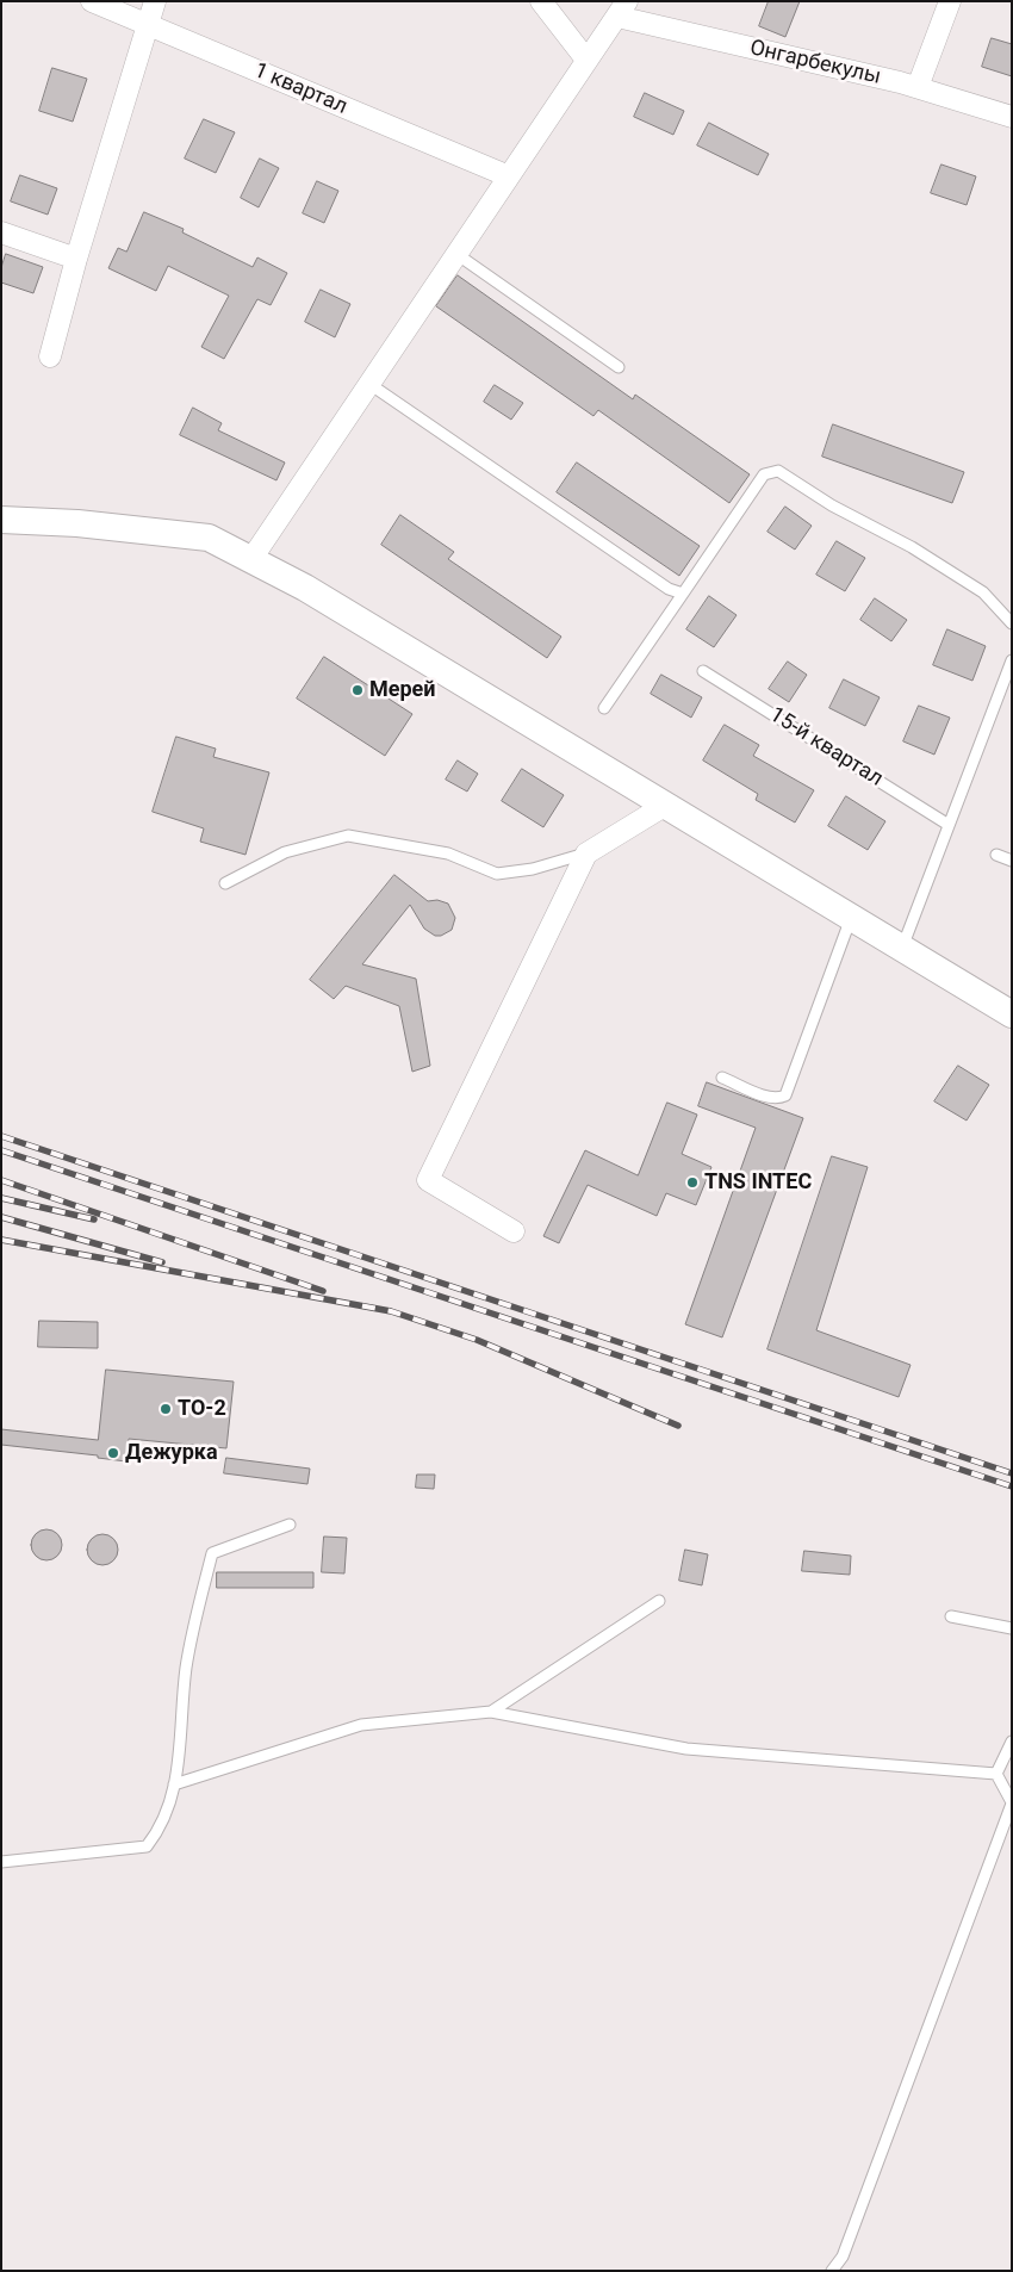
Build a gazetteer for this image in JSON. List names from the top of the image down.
{
  "streets": {
    "street": ["Онгарбекулы", "1 квартал"],
    "lane": ["15-й квартал"]
  },
  "places": [
    "Мерей",
    "TNS INTEC",
    "ТО-2",
    "Дежурка"
  ]
}
